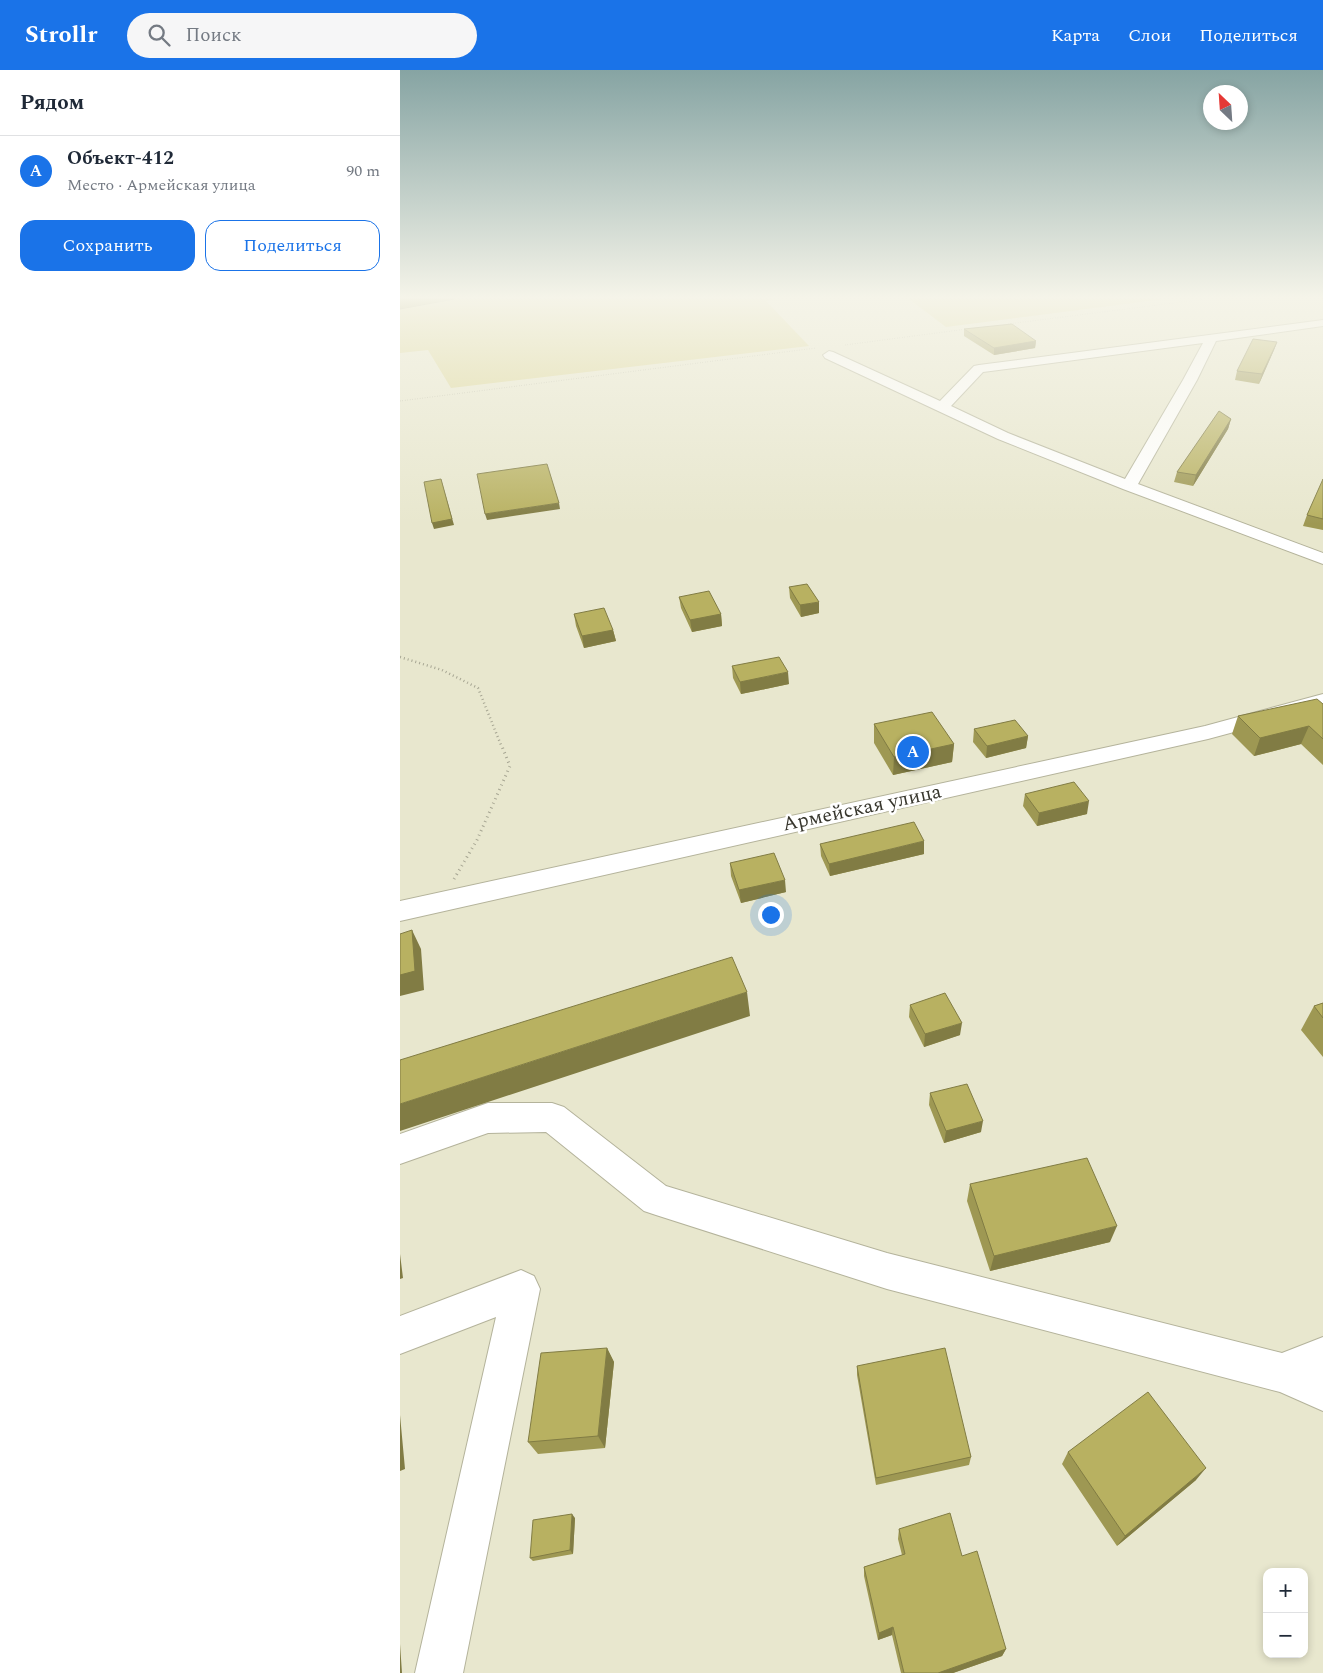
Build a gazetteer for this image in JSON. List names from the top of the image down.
{
  "streets": {
    "street": ["Армейская улица"]
  },
  "north": "top left",
  "page": {
    "header": "Strollr",
    "search": "Поиск",
    "nav": ["Карта", "Слои", "Поделиться"],
    "heading": "Рядом",
    "list": [
      {
        "mark": "A",
        "name": "Объект-412",
        "note": "Место · Армейская улица",
        "value": "90 m"
      }
    ],
    "buttons": ["Сохранить", "Поделиться"],
    "pins": "A",
    "map_buttons": ["+", "−"]
  }
}
